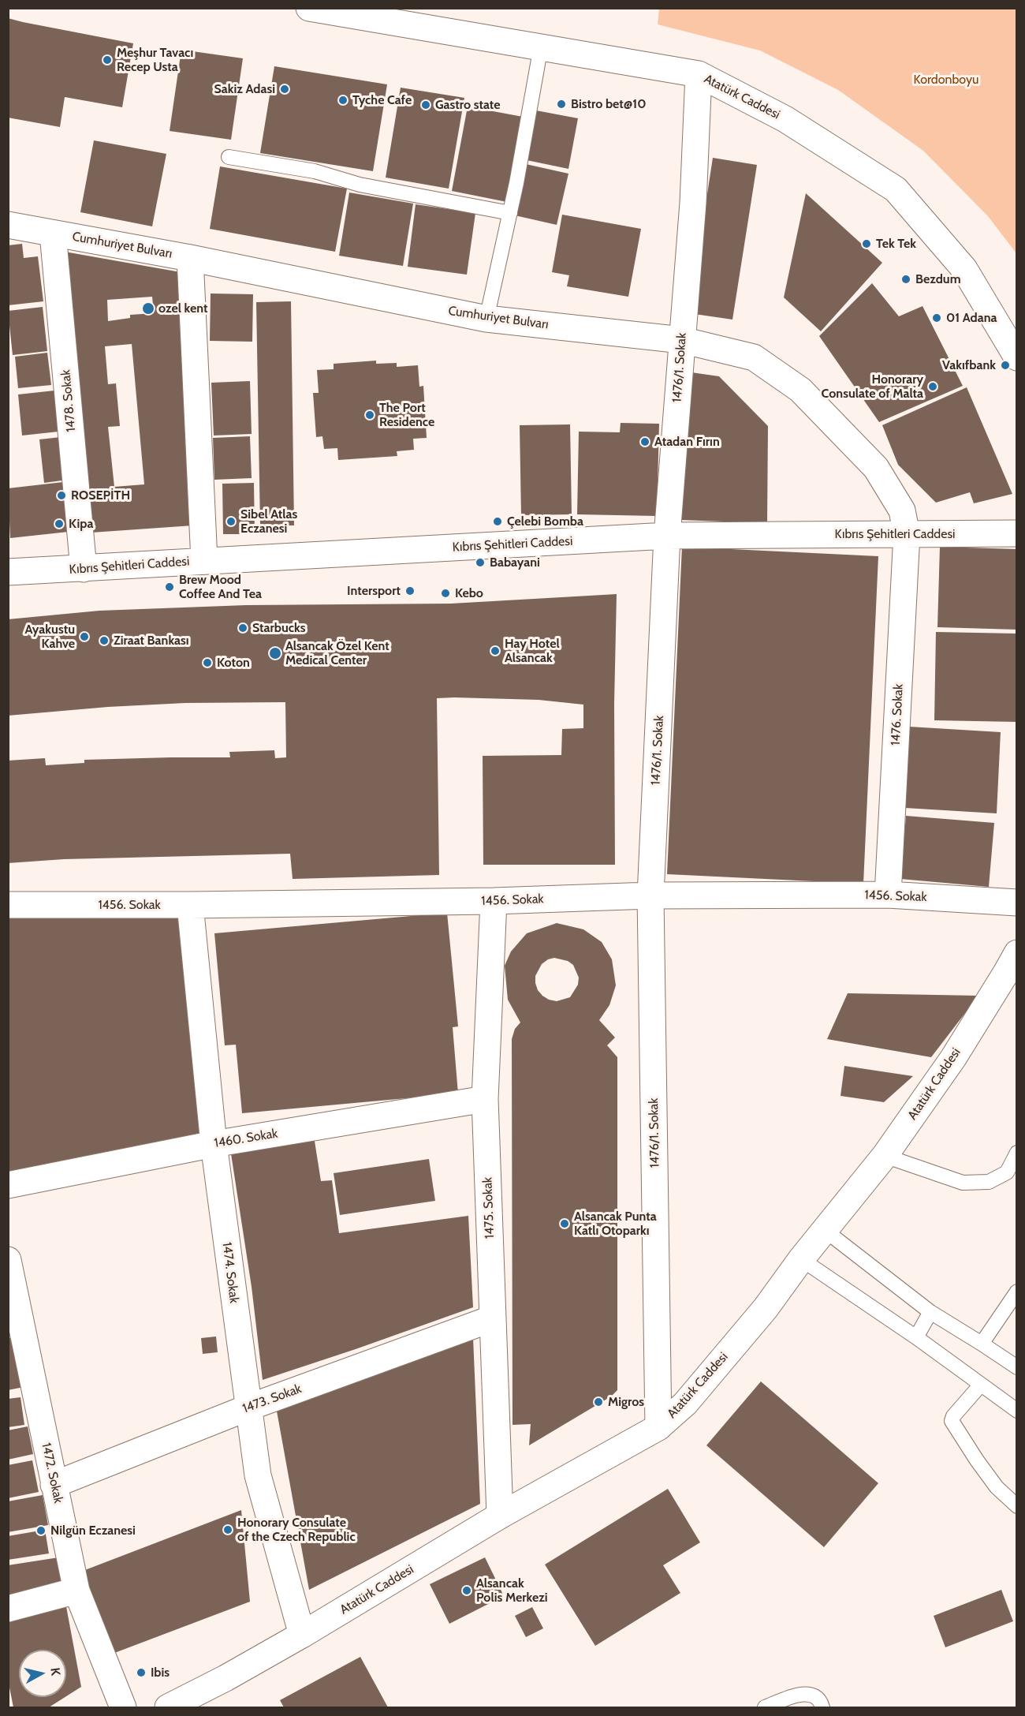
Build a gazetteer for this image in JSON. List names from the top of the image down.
{
  "streets": {
    "street": [
      "Atatürk Caddesi",
      "Cumhuriyet Bulvarı",
      "1476/1. Sokak",
      "1478. Sokak",
      "Kıbrıs Şehitleri Caddesi",
      "1476. Sokak",
      "1456. Sokak",
      "1460. Sokak",
      "1475. Sokak",
      "1474. Sokak",
      "1473. Sokak",
      "1472. Sokak"
    ]
  },
  "crossings": [
    ["Atatürk Caddesi", "1476/1. Sokak"],
    ["Atatürk Caddesi", "1475. Sokak"],
    ["Atatürk Caddesi", "1474. Sokak"],
    ["Cumhuriyet Bulvarı", "1476/1. Sokak"],
    ["Cumhuriyet Bulvarı", "1478. Sokak"],
    ["Cumhuriyet Bulvarı", "Kıbrıs Şehitleri Caddesi"],
    ["Cumhuriyet Bulvarı", "1476. Sokak"],
    ["1476/1. Sokak", "Kıbrıs Şehitleri Caddesi"],
    ["1476/1. Sokak", "1456. Sokak"],
    ["1478. Sokak", "Kıbrıs Şehitleri Caddesi"],
    ["Kıbrıs Şehitleri Caddesi", "1476. Sokak"],
    ["1476. Sokak", "1456. Sokak"],
    ["1456. Sokak", "1475. Sokak"],
    ["1456. Sokak", "1474. Sokak"],
    ["1460. Sokak", "1475. Sokak"],
    ["1460. Sokak", "1474. Sokak"],
    ["1475. Sokak", "1473. Sokak"],
    ["1474. Sokak", "1473. Sokak"],
    ["1473. Sokak", "1472. Sokak"]
  ],
  "parks": ["Kordonboyu"],
  "places": [
    "Meşhur Tavacı Recep Usta",
    "Sakiz Adasi",
    "Tyche Cafe",
    "Bistro bet@10",
    "Gastro state",
    "Tek Tek",
    "Bezdum",
    "ozel kent",
    "01 Adana",
    "Vakıfbank",
    "Honorary Consulate of Malta",
    "The Port Residence",
    "Atadan Fırın",
    "ROSEPİTH",
    "Sibel Atlas Eczanesi",
    "Çelebi Bomba",
    "Kipa",
    "Babayani",
    "Brew Mood Coffee And Tea",
    "Intersport",
    "Kebo",
    "Starbucks",
    "Ayakustu Kahve",
    "Ziraat Bankası",
    "Hay Hotel Alsancak",
    "Alsancak Özel Kent Medical Center",
    "Koton",
    "Alsancak Punta Katlı Otoparkı",
    "Migros",
    "Honorary Consulate of the Czech Republic",
    "Nilgün Eczanesi",
    "Alsancak Polis Merkezi",
    "Ibis"
  ],
  "north": "right"
}
